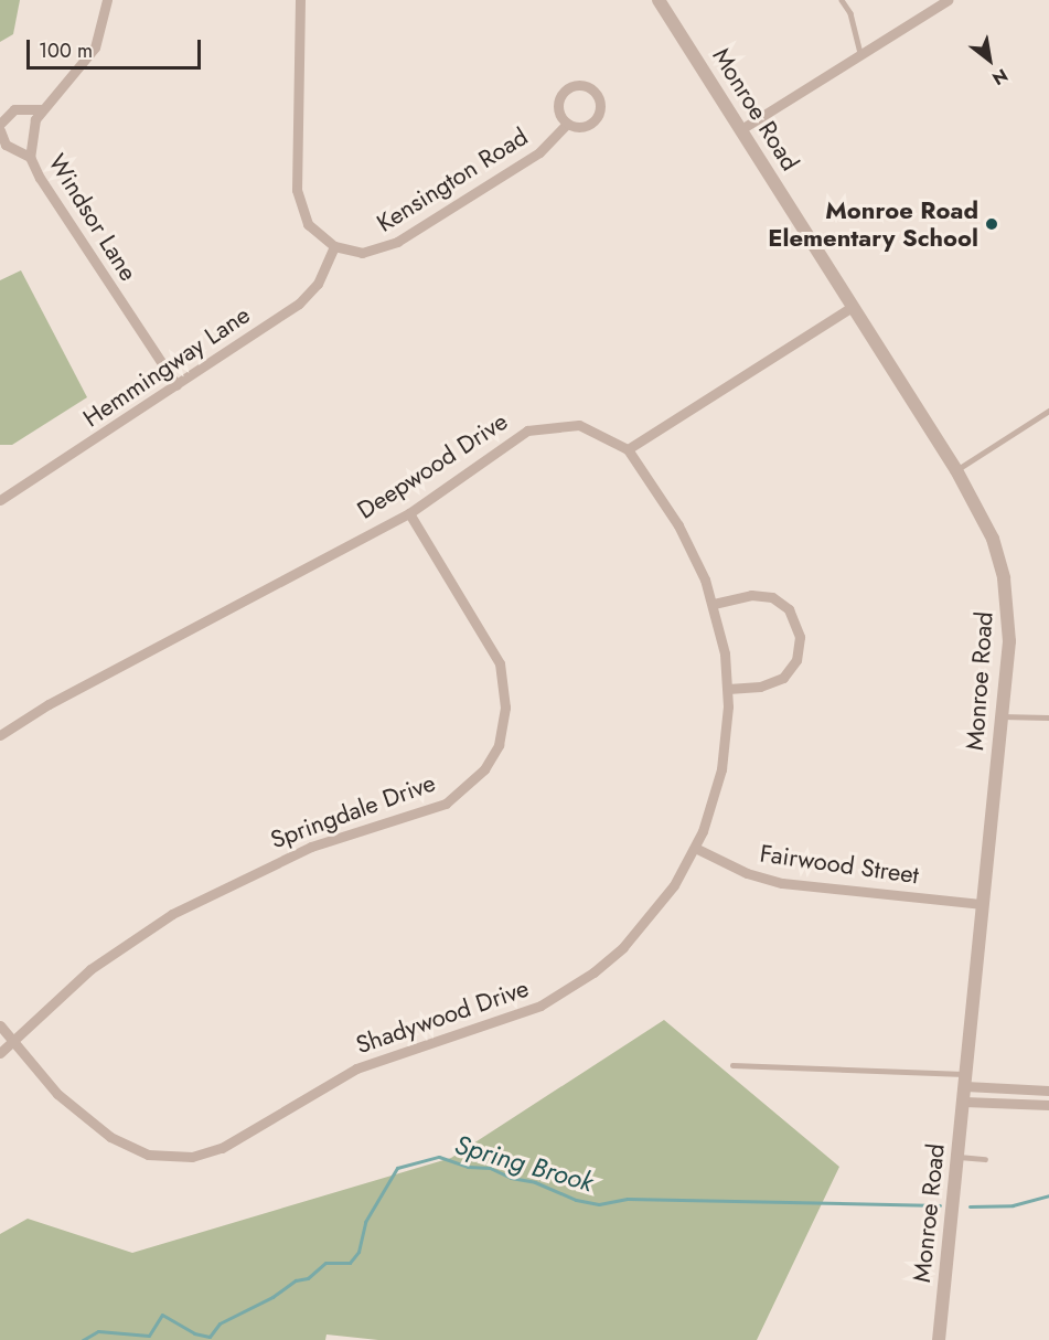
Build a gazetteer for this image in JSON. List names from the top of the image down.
{
  "streets": {
    "street": [
      "Monroe Road",
      "Kensington Road",
      "Windsor Lane",
      "Hemmingway Lane",
      "Deepwood Drive",
      "Springdale Drive",
      "Fairwood Street",
      "Shadywood Drive"
    ]
  },
  "crossings": [
    ["Monroe Road", "Fairwood Street"],
    ["Kensington Road", "Hemmingway Lane"],
    ["Windsor Lane", "Hemmingway Lane"],
    ["Deepwood Drive", "Springdale Drive"],
    ["Deepwood Drive", "Shadywood Drive"],
    ["Springdale Drive", "Shadywood Drive"],
    ["Fairwood Street", "Shadywood Drive"]
  ],
  "water": ["Spring Brook"],
  "places": ["Monroe Road Elementary School"],
  "scale_bar": "100 m",
  "north": "bottom right"
}
